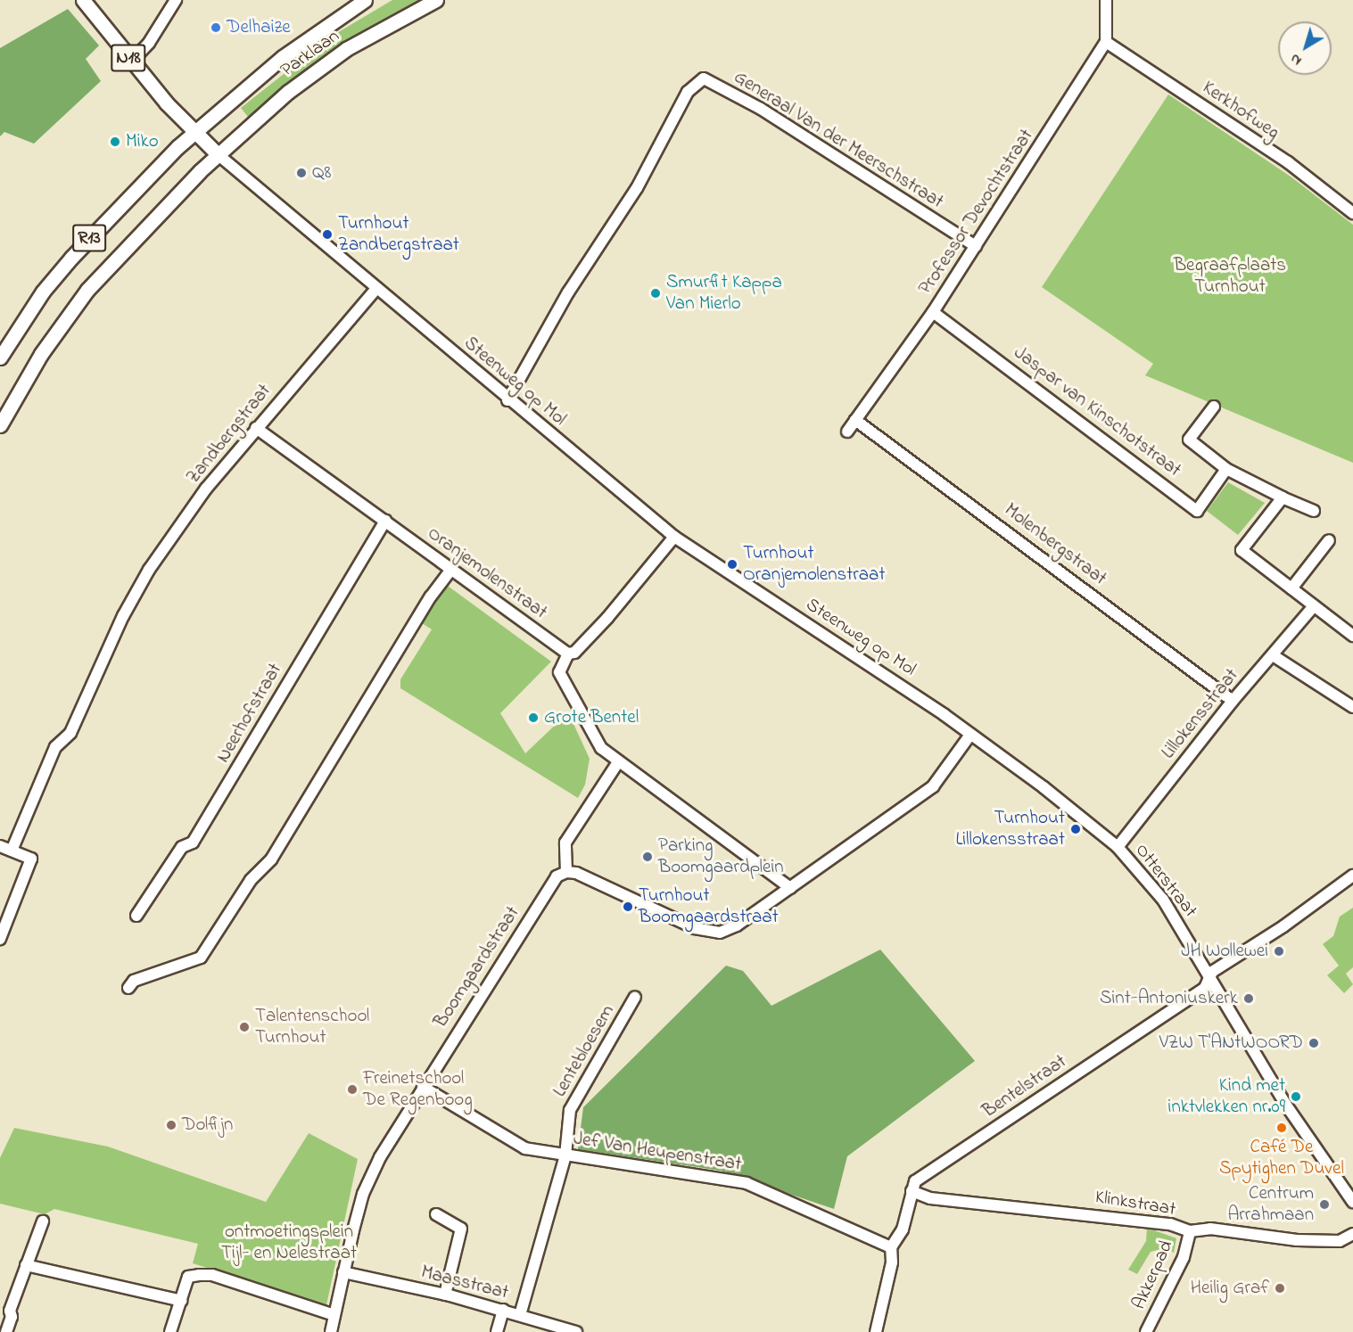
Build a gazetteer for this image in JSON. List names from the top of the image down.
{
  "streets": {
    "main road": [
      "Parklaan",
      "N18",
      "R13",
      "Steenweg op Mol"
    ],
    "street": [
      "Kerkhofweg",
      "Generaal Van der Meerschstraat",
      "Professor Devochtstraat",
      "Jaspar van Kinschotstraat",
      "Zandbergstraat",
      "Molenbergstraat",
      "Oranjemolenstraat",
      "Neerhofstraat",
      "Lillokensstraat",
      "Otterstraat",
      "Boomgaardstraat",
      "Lentebloesem",
      "Bentelstraat",
      "Jef Van Heupenstraat",
      "Klinkstraat",
      "Akkerpad",
      "Maasstraat"
    ]
  },
  "crossings": [
    ["Parklaan", "R13"],
    ["Parklaan", "Steenweg op Mol"],
    ["Kerkhofweg", "Professor Devochtstraat"],
    ["Generaal Van der Meerschstraat", "Professor Devochtstraat"],
    ["Generaal Van der Meerschstraat", "Steenweg op Mol"],
    ["Professor Devochtstraat", "Jaspar van Kinschotstraat"],
    ["Professor Devochtstraat", "Molenbergstraat"],
    ["R13", "Steenweg op Mol"],
    ["Steenweg op Mol", "Zandbergstraat"],
    ["Steenweg op Mol", "Otterstraat"],
    ["Zandbergstraat", "Oranjemolenstraat"],
    ["Molenbergstraat", "Lillokensstraat"],
    ["Oranjemolenstraat", "Neerhofstraat"],
    ["Lillokensstraat", "Otterstraat"],
    ["Otterstraat", "Bentelstraat"],
    ["Boomgaardstraat", "Jef Van Heupenstraat"],
    ["Boomgaardstraat", "Maasstraat"],
    ["Lentebloesem", "Jef Van Heupenstraat"],
    ["Lentebloesem", "Maasstraat"],
    ["Bentelstraat", "Jef Van Heupenstraat"],
    ["Bentelstraat", "Klinkstraat"],
    ["Klinkstraat", "Akkerpad"]
  ],
  "parks": ["Begraafplaats Turnhout", "ontmoetingsplein Tijl- en Nelestraat"],
  "places": [
    "Delhaize",
    "Miko",
    "Q8",
    "Turnhout Zandbergstraat",
    "Smurfit Kappa Van Mierlo",
    "Turnhout Oranjemolenstraat",
    "Grote Bentel",
    "Turnhout Lillokensstraat",
    "Parking Boomgaardplein",
    "Turnhout Boomgaardstraat",
    "JH Wollewei",
    "Sint-Antoniuskerk",
    "Talentenschool Turnhout",
    "VZW T'ANtWOORD",
    "Freinetschool De Regenboog",
    "Kind met inktvlekken nr.09",
    "Dolfijn",
    "Café De Spytighen Duvel",
    "Centrum Arrahmaan",
    "Heilig Graf"
  ],
  "north": "bottom left"
}
